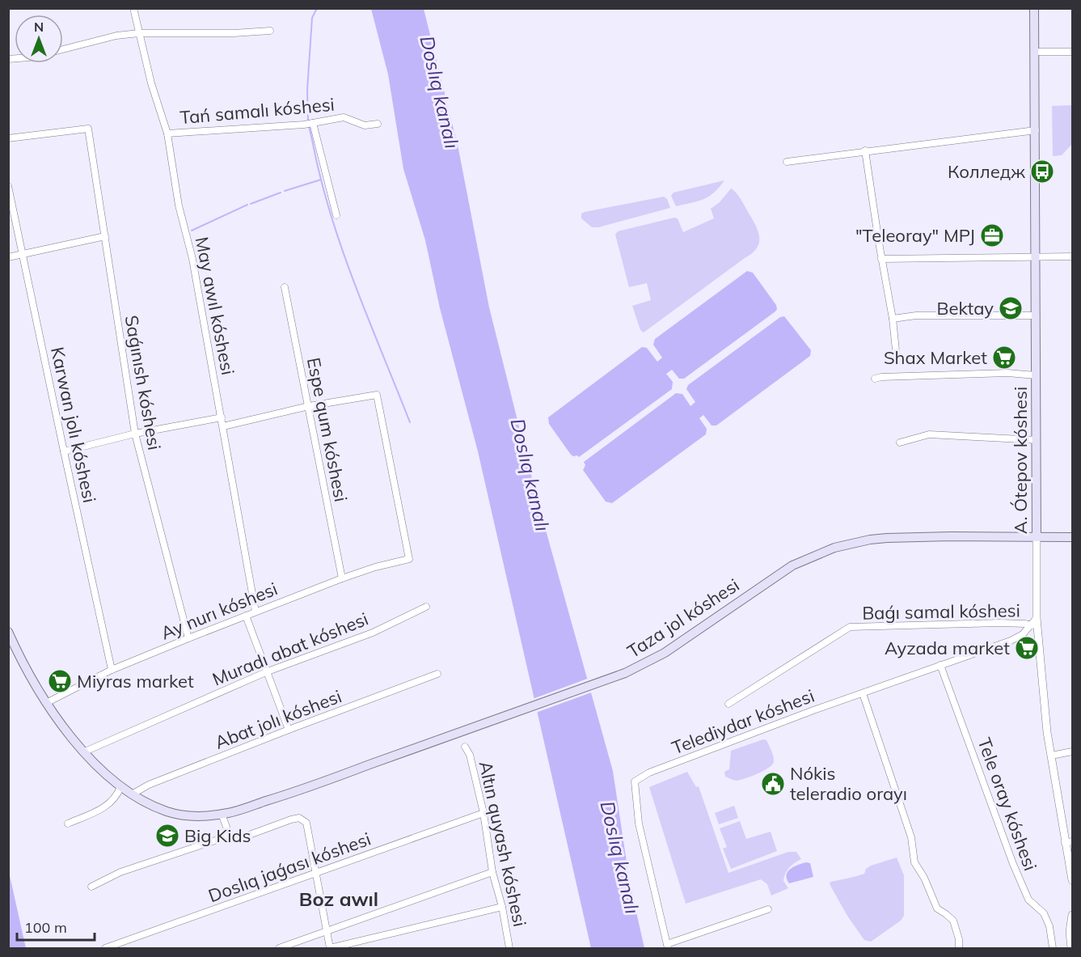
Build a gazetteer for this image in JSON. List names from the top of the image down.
{
  "streets": {
    "main road": ["A. Ótepov kóshesi", "Taza jol kóshesi"],
    "street": [
      "Tań samalı kóshesi",
      "May awıl kóshesi",
      "Saǵınısh kóshesi",
      "Karwan jolı kóshesi",
      "Espe qum kóshesi",
      "Ay nurı kóshesi",
      "Baǵı samal kóshesi",
      "Muradı abat kóshesi",
      "Abat jolı kóshesi",
      "Telediydar kóshesi",
      "Tele oray kóshesi",
      "Altın quyash kóshesi",
      "Doslıq jaǵası kóshesi"
    ]
  },
  "crossings": [
    ["Tań samalı kóshesi", "May awıl kóshesi"],
    ["May awıl kóshesi", "Ay nurı kóshesi"],
    ["Saǵınısh kóshesi", "Ay nurı kóshesi"],
    ["Karwan jolı kóshesi", "Ay nurı kóshesi"],
    ["Espe qum kóshesi", "Ay nurı kóshesi"],
    ["A. Ótepov kóshesi", "Taza jol kóshesi"],
    ["A. Ótepov kóshesi", "Telediydar kóshesi"],
    ["Ay nurı kóshesi", "Taza jol kóshesi"],
    ["Baǵı samal kóshesi", "Telediydar kóshesi"],
    ["Taza jol kóshesi", "Muradı abat kóshesi"],
    ["Taza jol kóshesi", "Abat jolı kóshesi"],
    ["Telediydar kóshesi", "Tele oray kóshesi"],
    ["Altın quyash kóshesi", "Doslıq jaǵası kóshesi"]
  ],
  "districts": ["Boz awıl"],
  "water": ["Doslıq kanalı"],
  "places": {
    "bus stop": ["Колледж"],
    "office": ["\"Teleoray\" MPJ"],
    "school or university": ["Bektay", "Big Kids"],
    "supermarket": ["Shax Market", "Ayzada market", "Miyras market"],
    "public building": ["Nókis teleradio orayı"]
  },
  "scale_bar": "100 m",
  "north": "top"
}
